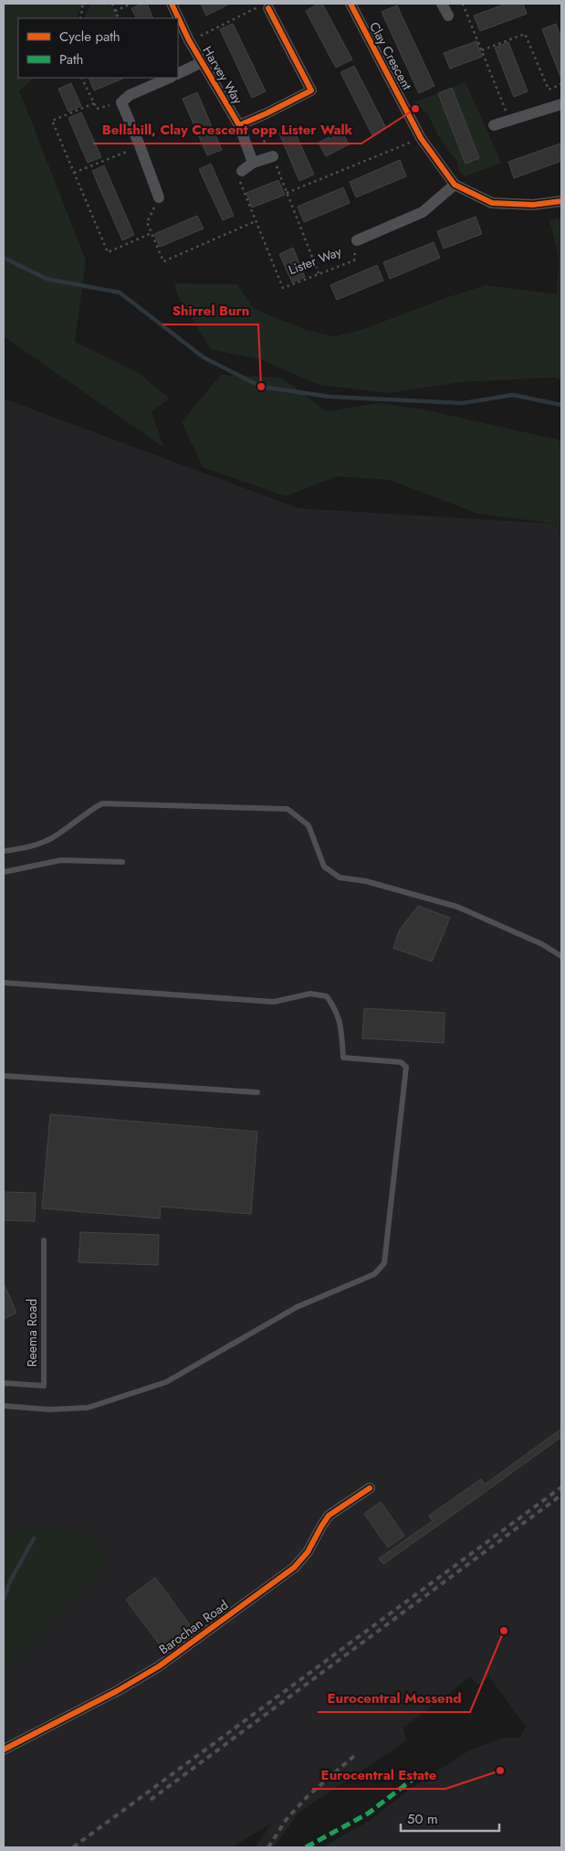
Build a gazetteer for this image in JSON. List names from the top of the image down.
{
  "streets": {
    "street": ["Clay Crescent", "Harvey Way", "Barochan Road"],
    "lane": ["Reema Road"],
    "path": ["Lister Way"]
  },
  "places": [
    "Bellshill, Clay Crescent opp Lister Walk",
    "Shirrel Burn",
    "Eurocentral Mossend",
    "Eurocentral Estate"
  ],
  "legend": ["Cycle path", "Path"],
  "scale_bar": "50 m"
}
